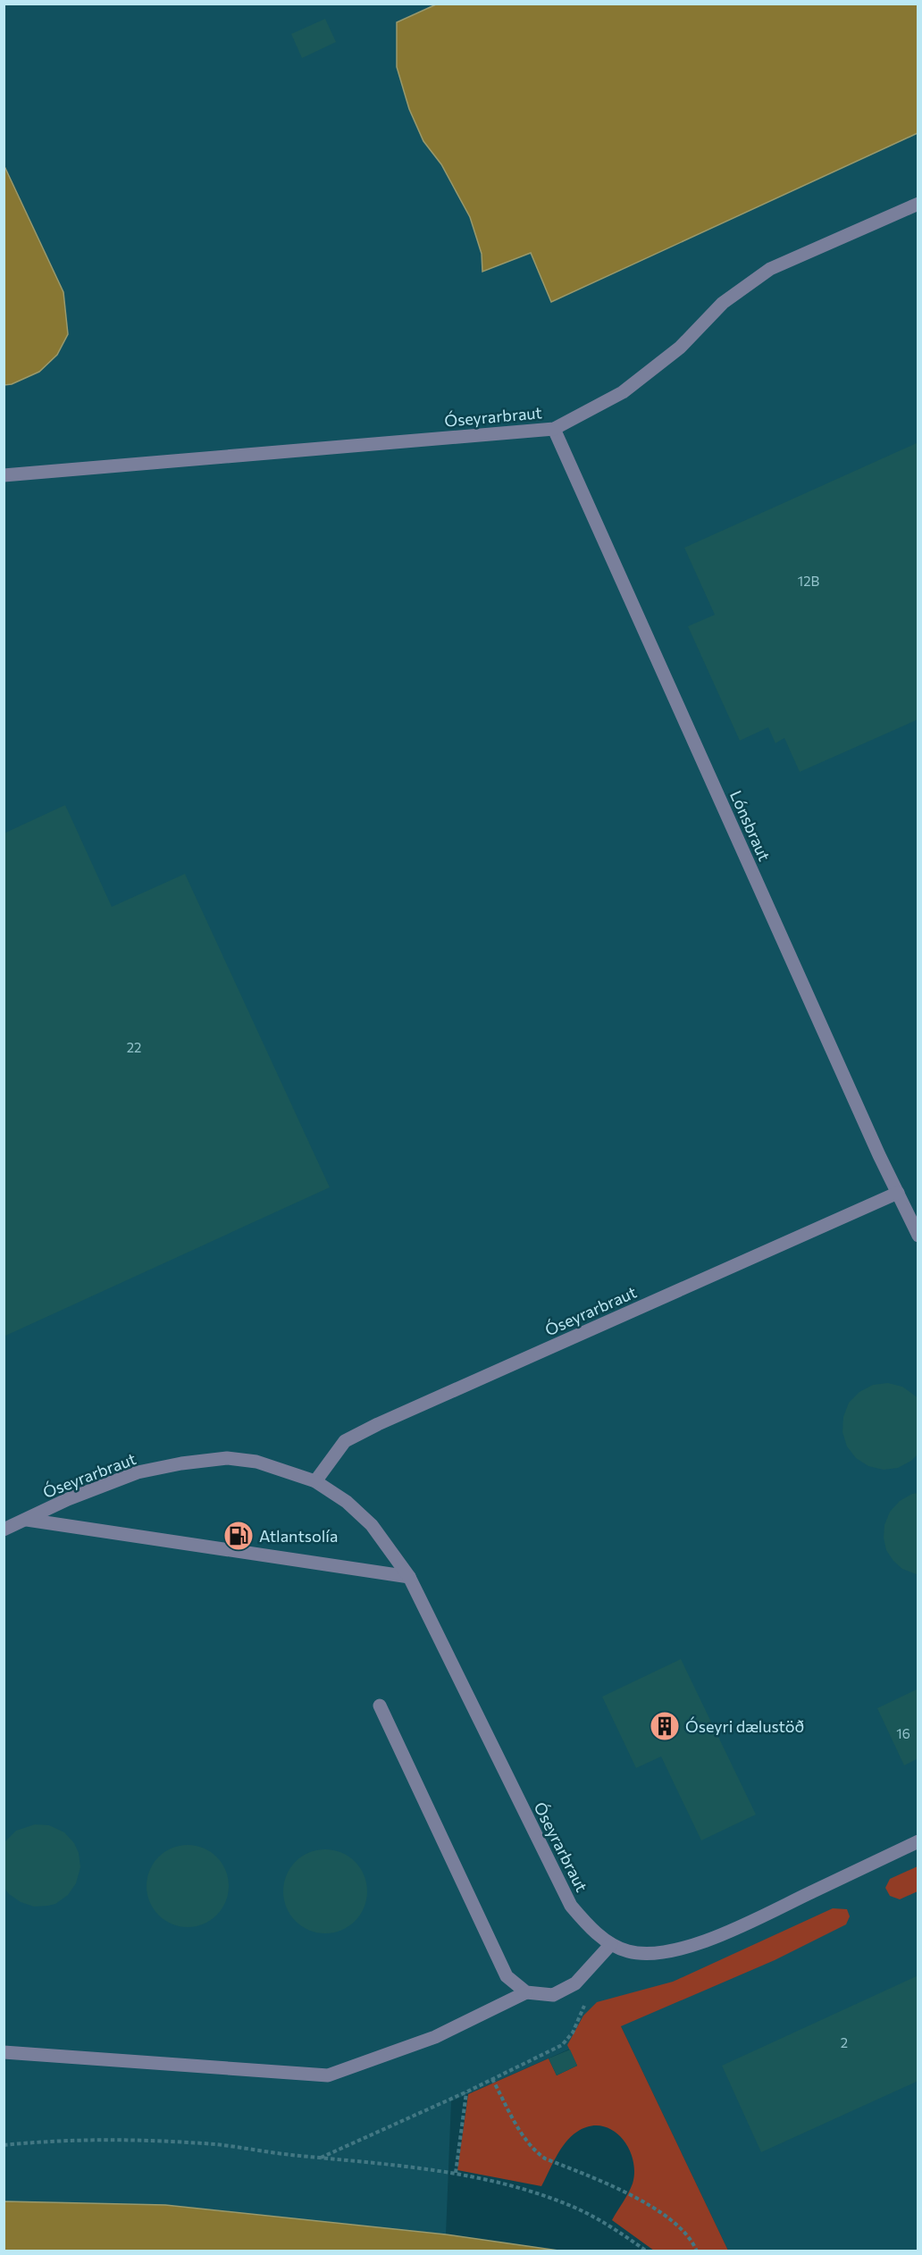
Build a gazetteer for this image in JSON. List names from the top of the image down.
{
  "streets": {
    "street": ["Óseyrarbraut", "Lónsbraut"]
  },
  "crossings": [
    ["Óseyrarbraut", "Lónsbraut"]
  ],
  "places": {
    "fuel station": ["Atlantsolía"],
    "building": ["Óseyri dælustöð"]
  },
  "house_numbers": [
    "12B",
    "22",
    "16",
    "2"
  ]
}
